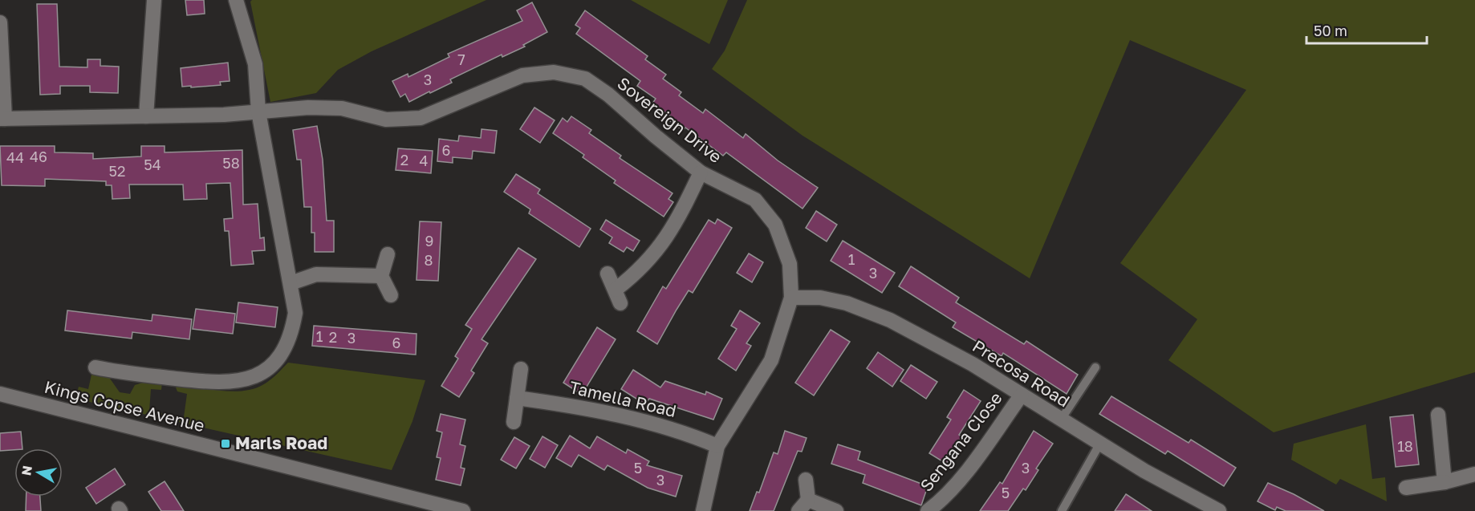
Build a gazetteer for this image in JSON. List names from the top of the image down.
{
  "streets": {
    "street": [
      "Sovereign Drive",
      "Precosa Road",
      "Tamella Road",
      "Kings Copse Avenue",
      "Sengana Close"
    ]
  },
  "crossings": [
    ["Sovereign Drive", "Precosa Road"],
    ["Sovereign Drive", "Tamella Road"],
    ["Precosa Road", "Sengana Close"]
  ],
  "places": {
    "transit": ["Marls Road"]
  },
  "house_numbers": [
    "7",
    "3",
    "6",
    "46",
    "44",
    "2",
    "4",
    "58",
    "54",
    "52",
    "9",
    "1",
    "8",
    "3",
    "1",
    "2",
    "3",
    "6",
    "18",
    "5",
    "3",
    "3",
    "5"
  ],
  "scale_bar": "50 m",
  "north": "left"
}
